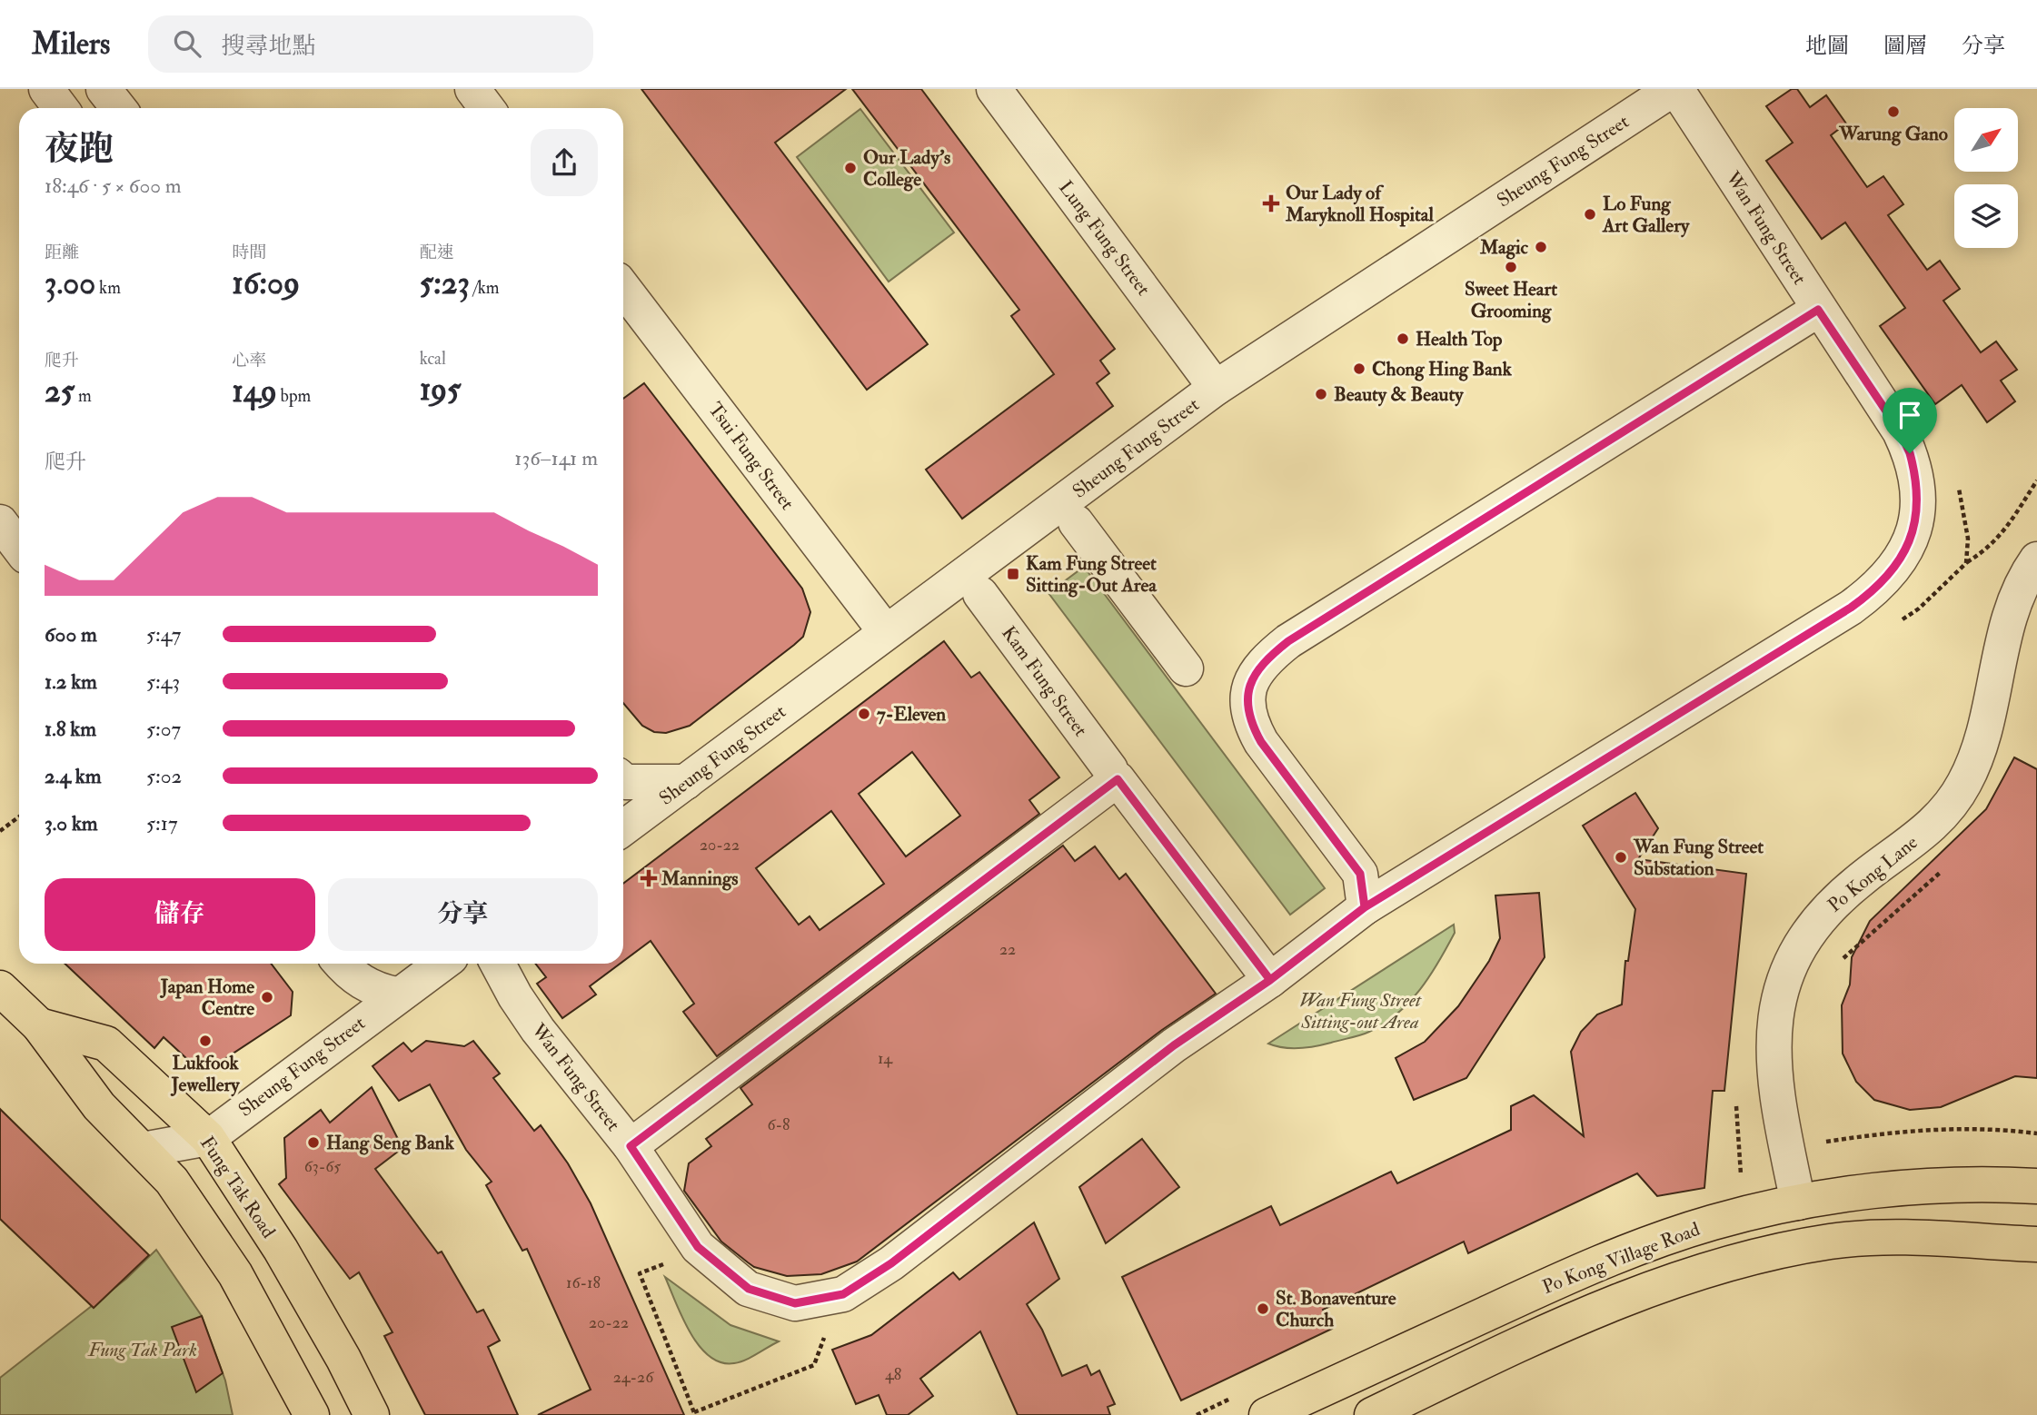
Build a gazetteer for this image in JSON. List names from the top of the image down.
{
  "streets": {
    "main road": ["Fung Tak Road", "Po Kong Village Road"],
    "street": [
      "Sheung Fung Street",
      "Wan Fung Street",
      "Lung Fung Street",
      "Tsui Fung Street",
      "Kam Fung Street",
      "Po Kong Lane"
    ]
  },
  "crossings": [
    ["Sheung Fung Street", "Wan Fung Street"],
    ["Sheung Fung Street", "Lung Fung Street"],
    ["Sheung Fung Street", "Tsui Fung Street"],
    ["Sheung Fung Street", "Fung Tak Road"],
    ["Wan Fung Street", "Kam Fung Street"],
    ["Po Kong Lane", "Po Kong Village Road"]
  ],
  "parks": ["Wan Fung Street Sitting-out Area", "Fung Tak Park"],
  "places": {
    "other": [
      "Warung Gano",
      "Our Lady's College",
      "Lo Fung Art Gallery",
      "Magic",
      "Sweet Heart Grooming",
      "Health Top",
      "Chong Hing Bank",
      "Beauty & Beauty",
      "7-Eleven",
      "Wan Fung Street Substation",
      "Japan Home Centre",
      "Lukfook Jewellery",
      "Hang Seng Bank",
      "St. Bonaventure Church"
    ],
    "health": ["Our Lady of Maryknoll Hospital", "Mannings"],
    "transit": ["Kam Fung Street Sitting-Out Area"]
  },
  "house_numbers": [
    "20-22",
    "22",
    "14",
    "6-8",
    "63-65",
    "16-18",
    "20-22",
    "48",
    "24-26"
  ],
  "north": "top right",
  "page": {
    "header": "Milers",
    "search": "搜尋地點",
    "nav": ["地圖", "圖層", "分享"],
    "heading": ["夜跑", "18:46 · 5 × 600 m"],
    "stats": [
      ["距離", "3.00 km"],
      ["時間", "16:09"],
      ["配速", "5:23 /km"],
      ["爬升", "25 m"],
      ["心率", "149 bpm"],
      ["kcal", "195"]
    ],
    "chart": ["爬升", "136–141 m"],
    "list": [
      {
        "name": "600 m",
        "note": "5:47"
      },
      {
        "name": "1.2 km",
        "note": "5:43"
      },
      {
        "name": "1.8 km",
        "note": "5:07"
      },
      {
        "name": "2.4 km",
        "note": "5:02"
      },
      {
        "name": "3.0 km",
        "note": "5:17"
      }
    ],
    "buttons": ["儲存", "分享"]
  }
}
